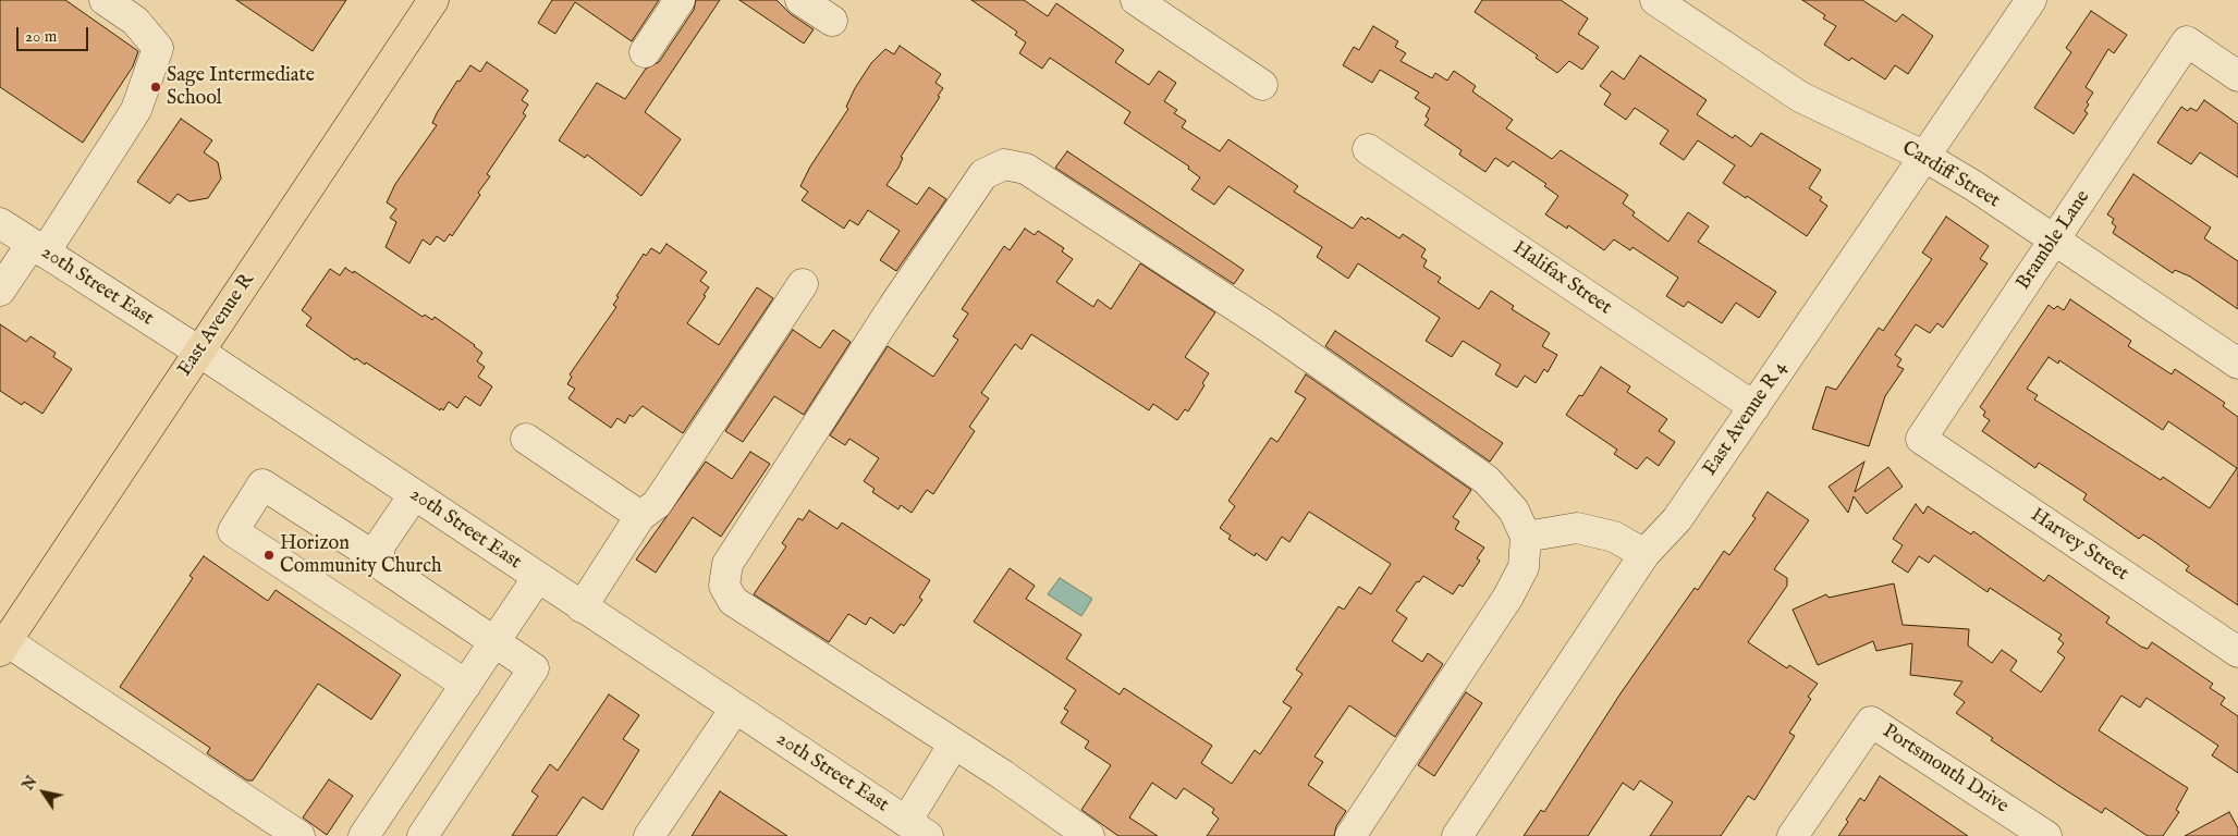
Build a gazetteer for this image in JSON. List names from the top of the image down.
{
  "streets": {
    "main road": ["East Avenue R"],
    "street": [
      "Cardiff Street",
      "Bramble Lane",
      "Halifax Street",
      "20th Street East",
      "East Avenue R 4",
      "Harvey Street",
      "Portsmouth Drive"
    ]
  },
  "crossings": [
    ["Cardiff Street", "Bramble Lane"],
    ["Cardiff Street", "East Avenue R 4"],
    ["Bramble Lane", "Harvey Street"],
    ["Halifax Street", "East Avenue R 4"],
    ["20th Street East", "East Avenue R"]
  ],
  "places": ["Sage Intermediate School", "Horizon Community Church"],
  "scale_bar": "20 m",
  "north": "top left"
}
